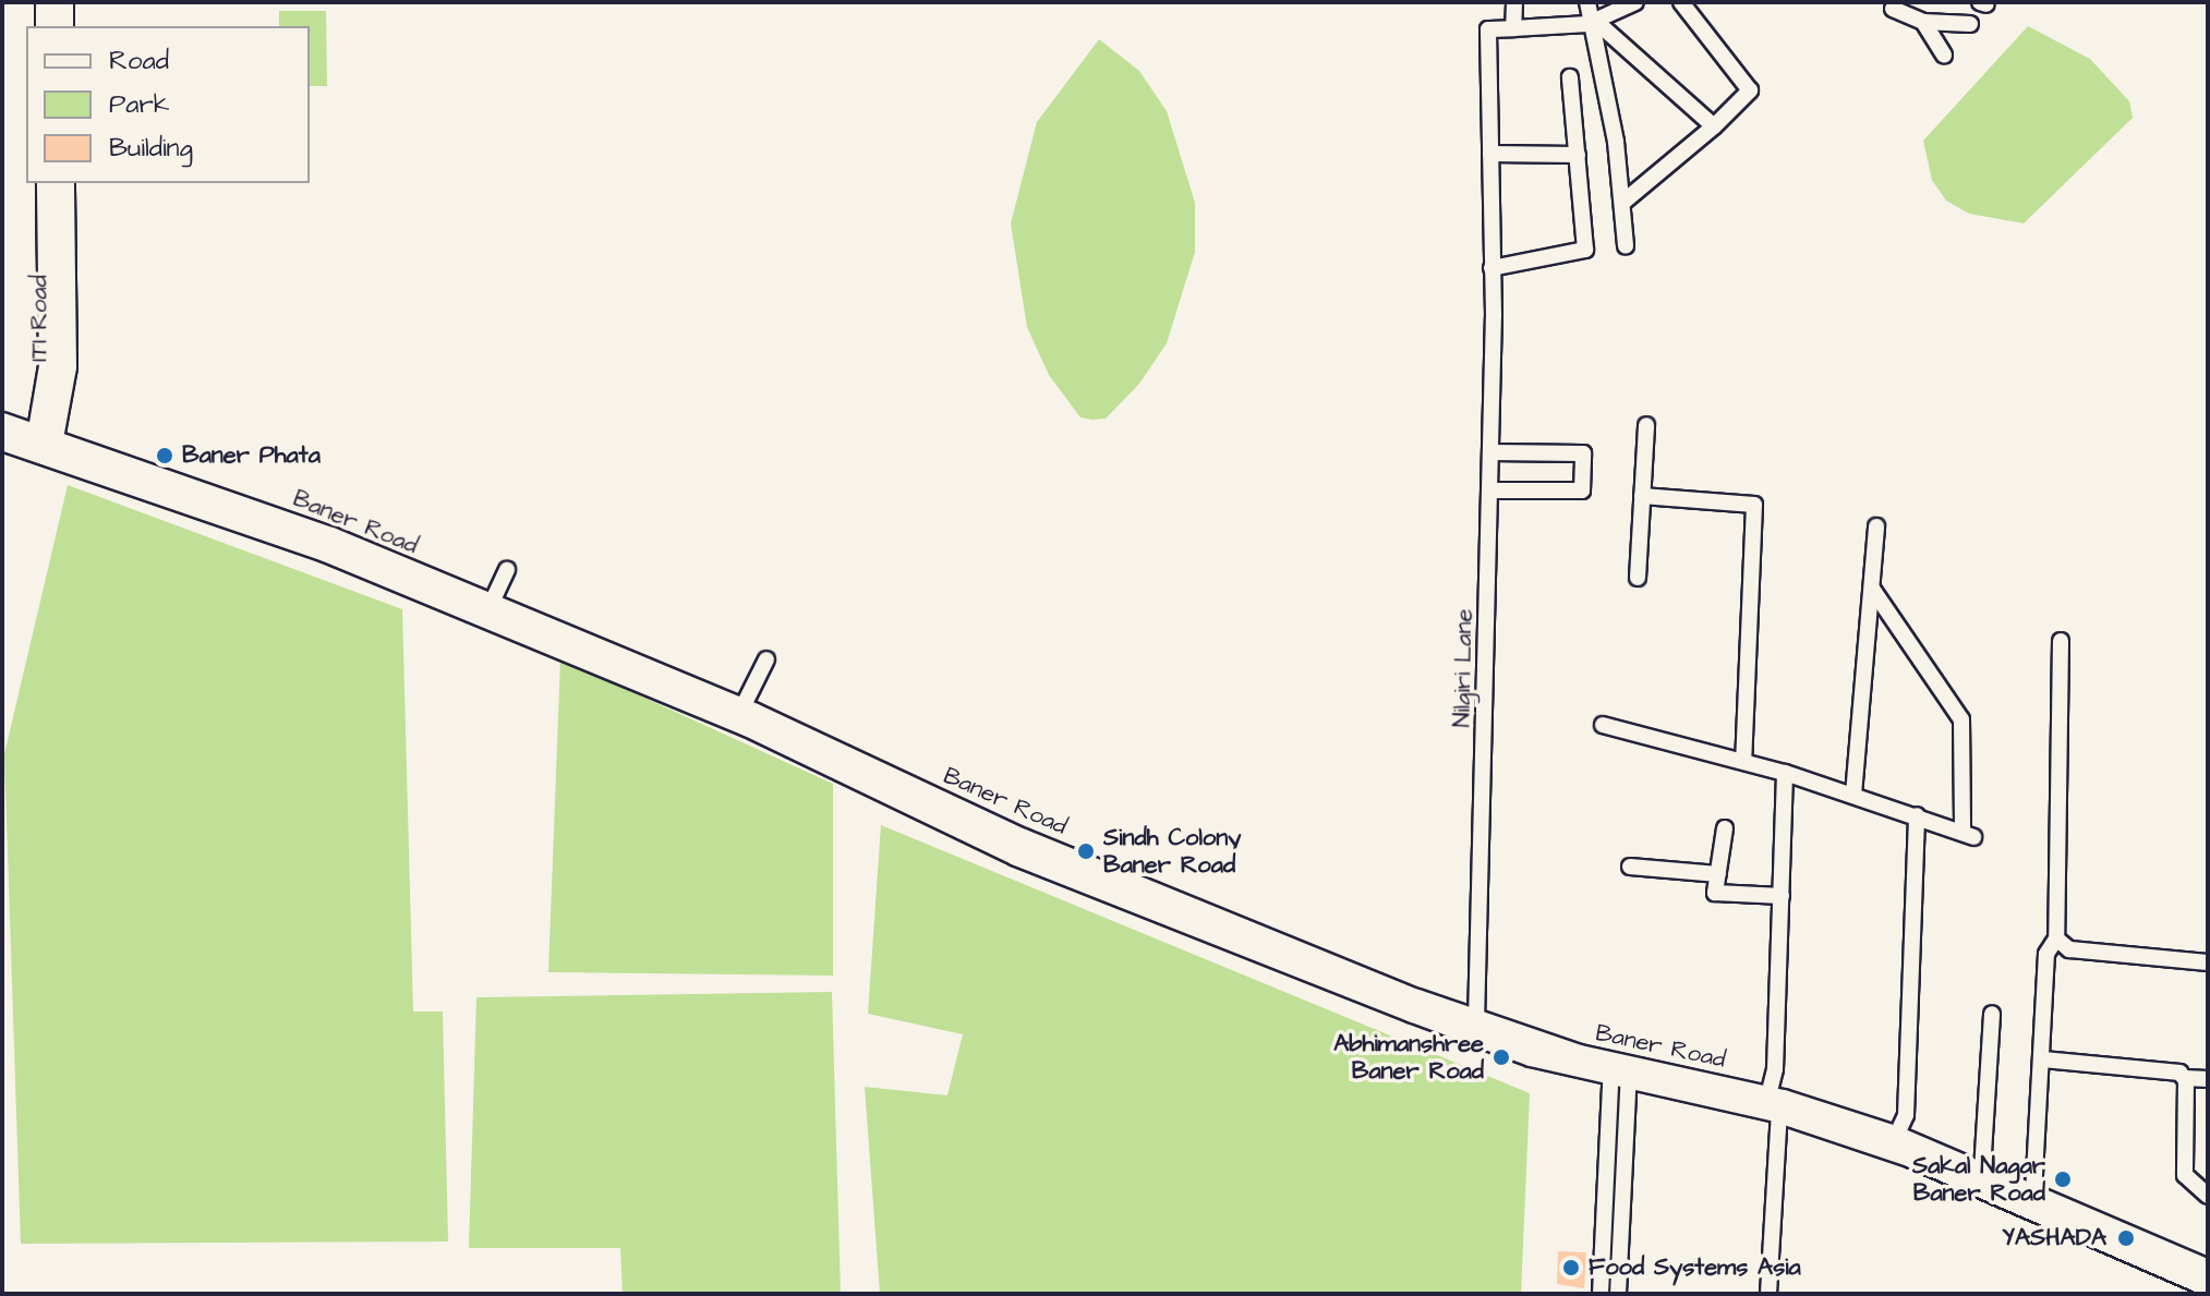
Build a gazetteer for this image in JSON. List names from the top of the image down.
{
  "streets": {
    "main road": ["ITI Road", "Baner Road"],
    "street": ["Nilgiri Lane"]
  },
  "crossings": [
    ["ITI Road", "Baner Road"],
    ["Baner Road", "Nilgiri Lane"]
  ],
  "places": [
    "Baner Phata",
    "Sindh Colony Baner Road",
    "Abhimanshree Baner Road",
    "Sakal Nagar Baner Road",
    "YASHADA",
    "Food Systems Asia"
  ],
  "legend": ["Road", "Park", "Building"]
}
